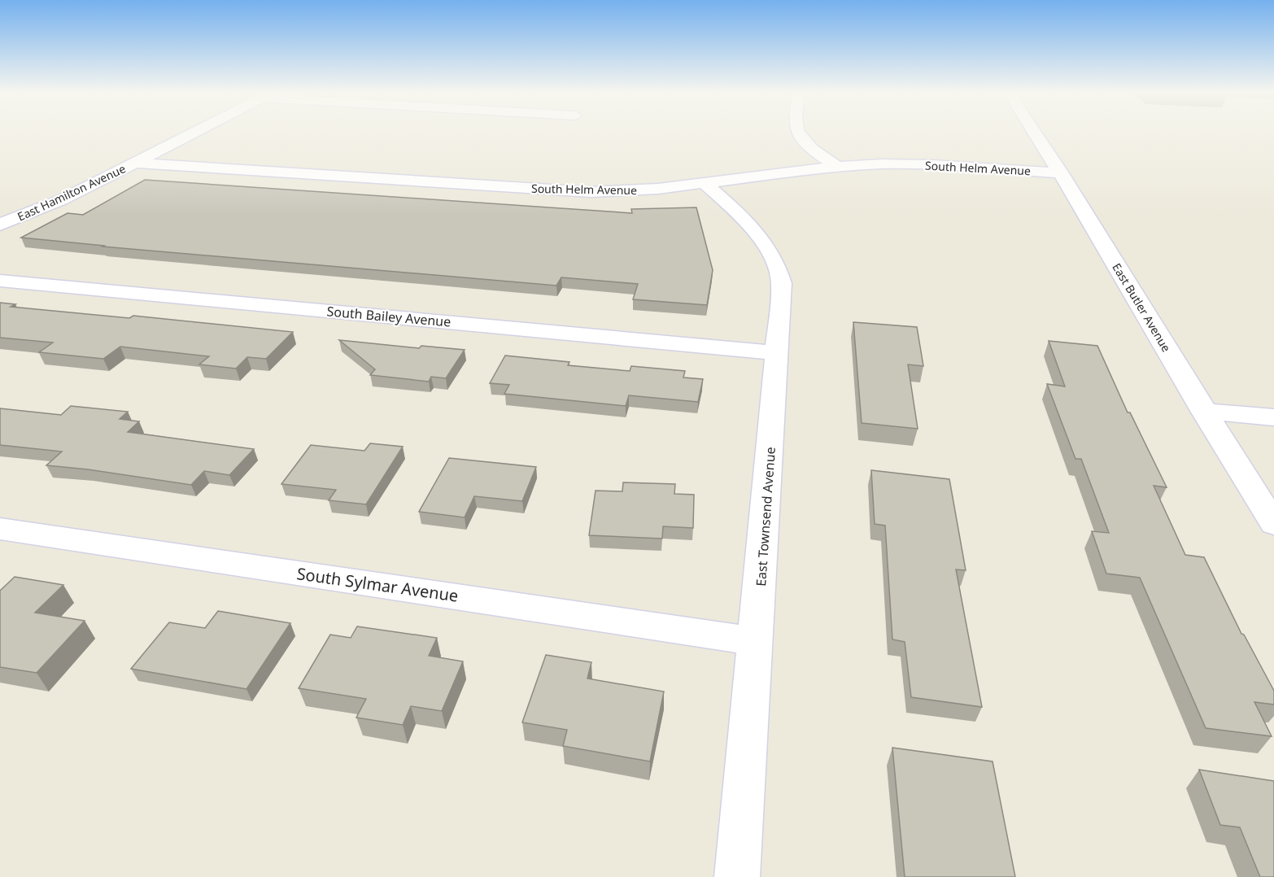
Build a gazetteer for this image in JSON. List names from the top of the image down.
{
  "streets": {
    "street": [
      "South Helm Avenue",
      "East Hamilton Avenue",
      "East Butler Avenue",
      "South Bailey Avenue",
      "East Townsend Avenue",
      "South Sylmar Avenue"
    ]
  },
  "crossings": [
    ["South Helm Avenue", "East Hamilton Avenue"],
    ["South Helm Avenue", "East Butler Avenue"],
    ["South Helm Avenue", "East Townsend Avenue"],
    ["South Bailey Avenue", "East Townsend Avenue"],
    ["East Townsend Avenue", "South Sylmar Avenue"]
  ]
}
